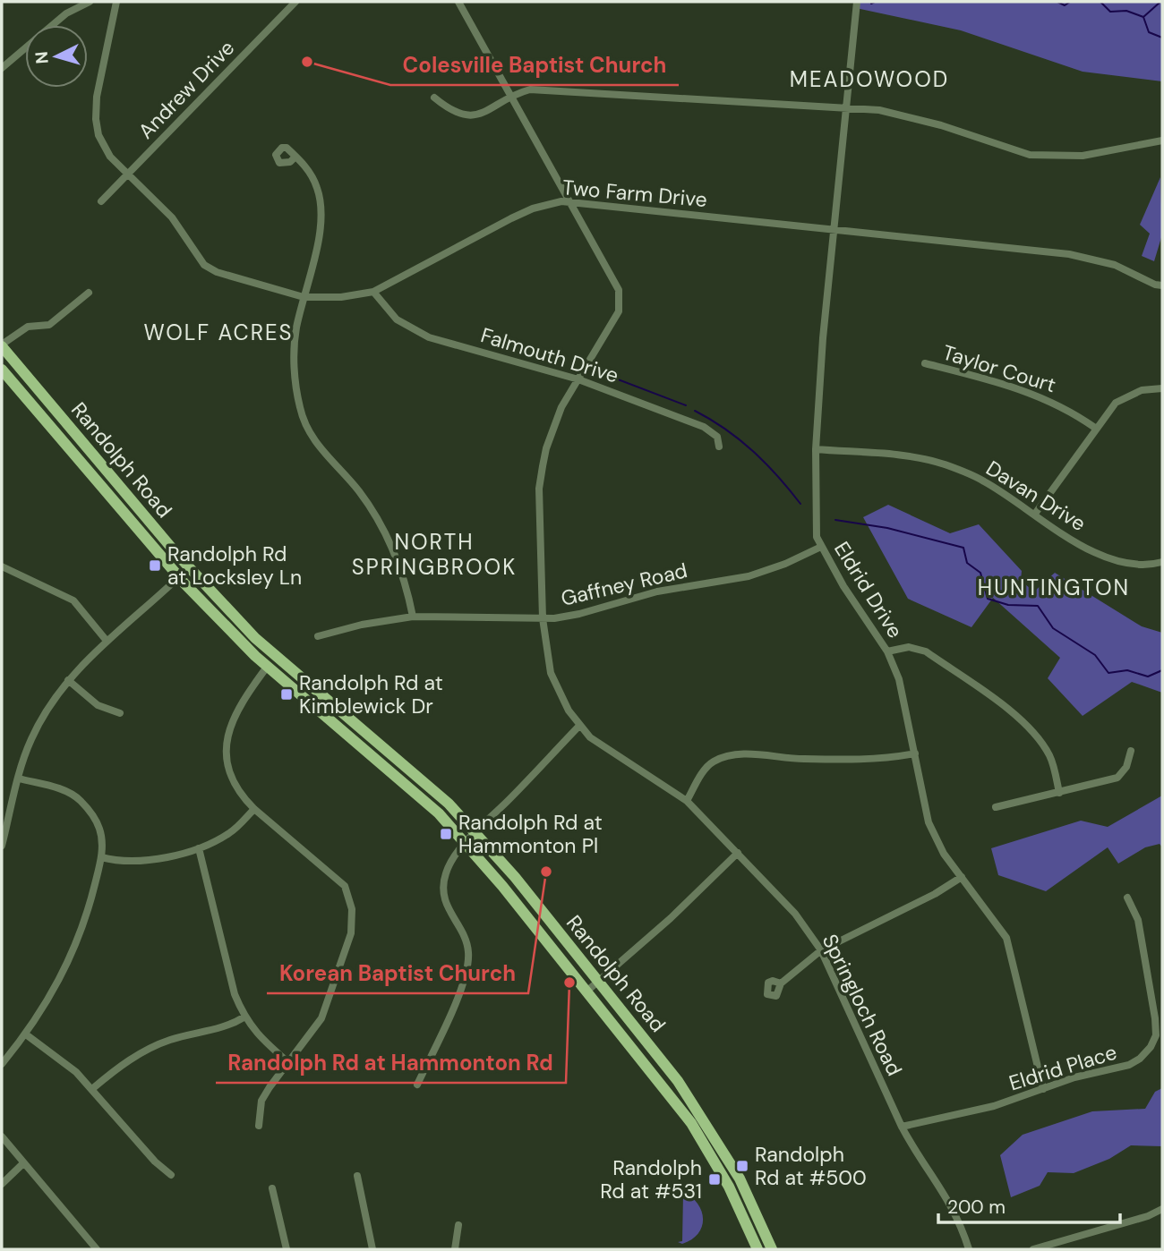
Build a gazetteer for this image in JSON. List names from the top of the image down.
{
  "streets": {
    "main road": ["Randolph Road"],
    "street": [
      "Andrew Drive",
      "Two Farm Drive",
      "Falmouth Drive",
      "Taylor Court",
      "Davan Drive",
      "Gaffney Road",
      "Eldrid Drive",
      "Springloch Road",
      "Eldrid Place"
    ]
  },
  "crossings": [
    ["Andrew Drive", "Two Farm Drive"],
    ["Two Farm Drive", "Falmouth Drive"],
    ["Two Farm Drive", "Eldrid Drive"],
    ["Two Farm Drive", "Springloch Road"],
    ["Falmouth Drive", "Springloch Road"],
    ["Davan Drive", "Eldrid Drive"],
    ["Gaffney Road", "Eldrid Drive"],
    ["Gaffney Road", "Springloch Road"],
    ["Eldrid Drive", "Eldrid Place"],
    ["Springloch Road", "Eldrid Place"]
  ],
  "districts": [
    "MEADOWOOD",
    "WOLF ACRES",
    "NORTH SPRINGBROOK",
    "HUNTINGTON"
  ],
  "places": {
    "other": ["Colesville Baptist Church", "Korean Baptist Church", "Randolph Rd at Hammonton Rd"],
    "transit": [
      "Randolph Rd at Locksley Ln",
      "Randolph Rd at Kimblewick Dr",
      "Randolph Rd at Hammonton Pl",
      "Randolph Rd at #500",
      "Randolph Rd at #531"
    ]
  },
  "scale_bar": "200 m",
  "north": "left"
}
